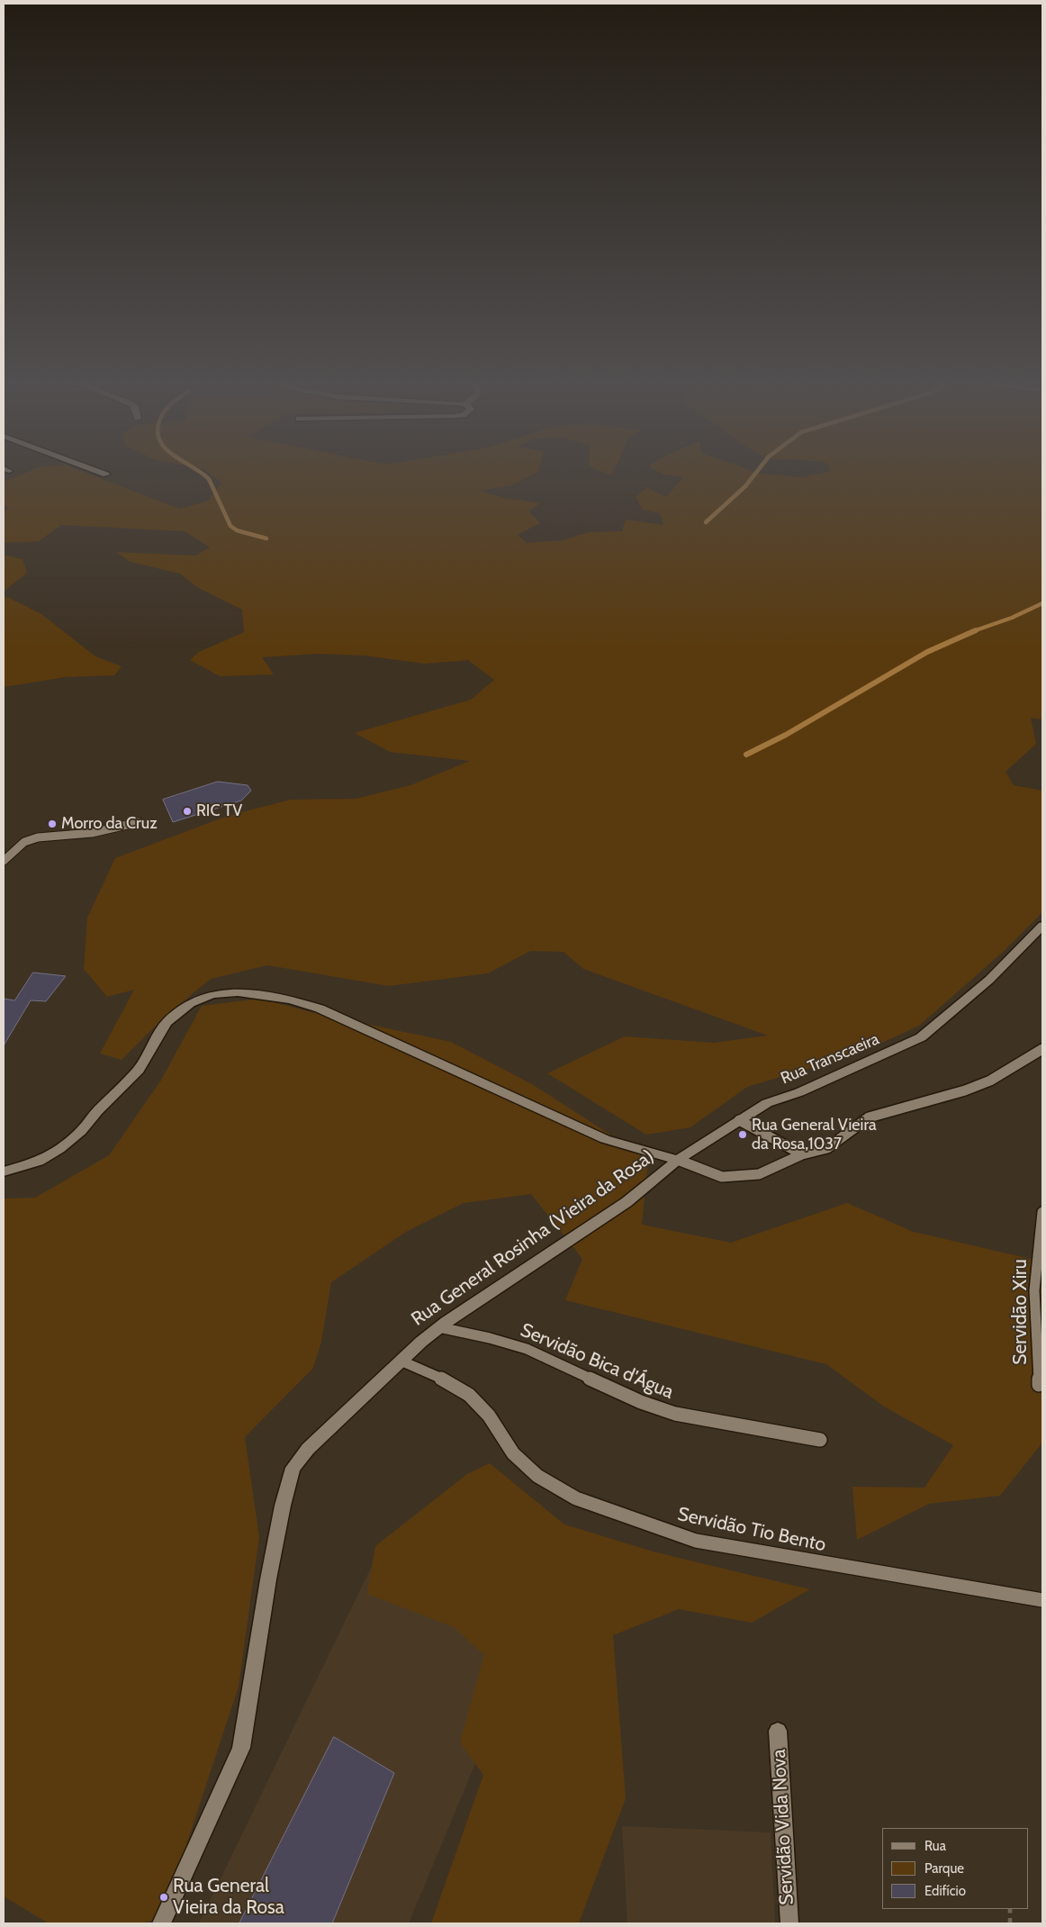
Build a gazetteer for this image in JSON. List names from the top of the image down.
{
  "streets": {
    "street": ["Rua Transcaeira", "Rua General Rosinha (Vieira da Rosa)", "Servidão Vida Nova"],
    "lane": ["Servidão Xiru", "Servidão Bica d'Água", "Servidão Tio Bento"]
  },
  "crossings": [
    ["Rua Transcaeira", "Rua General Rosinha (Vieira da Rosa)"],
    ["Rua General Rosinha (Vieira da Rosa)", "Servidão Bica d'Água"],
    ["Rua General Rosinha (Vieira da Rosa)", "Servidão Tio Bento"]
  ],
  "places": [
    "RIC TV",
    "Morro da Cruz",
    "Rua General Vieira da Rosa,1037",
    "Rua General Vieira da Rosa"
  ],
  "legend": ["Rua", "Parque", "Edifício"]
}
